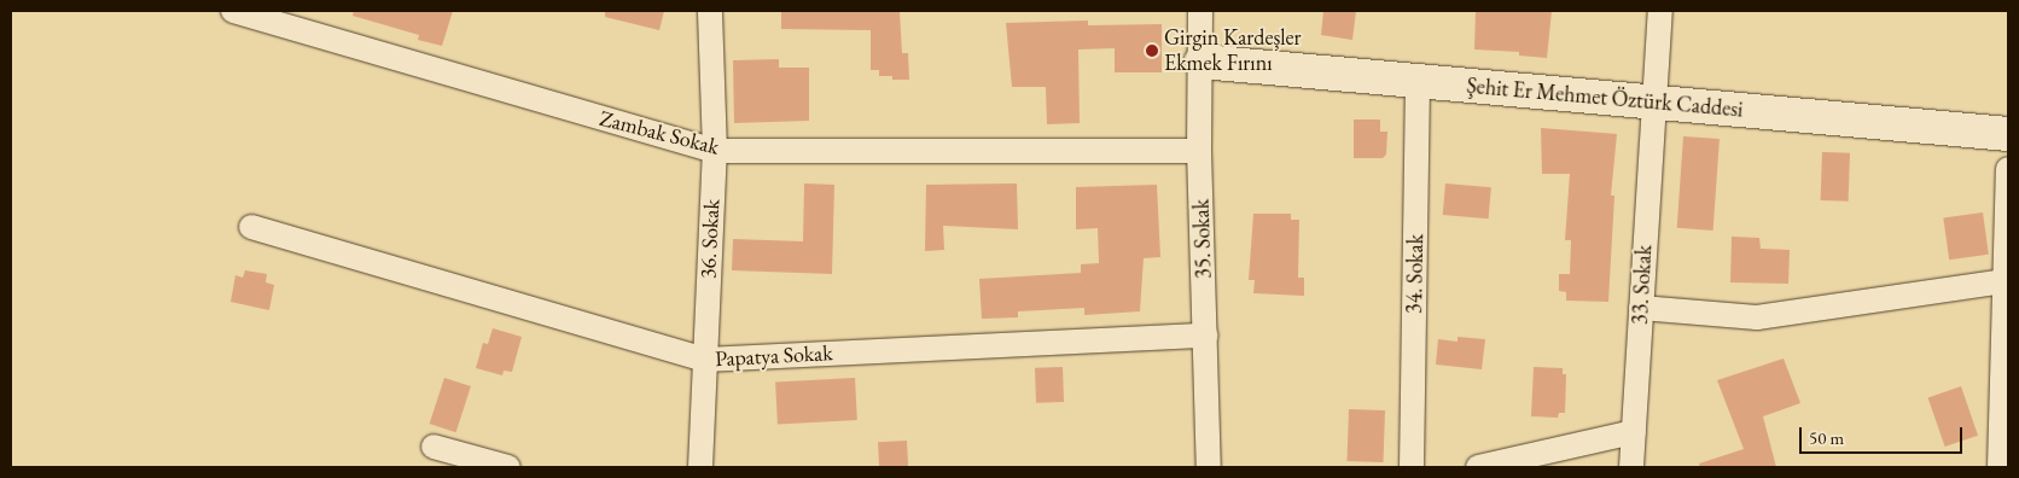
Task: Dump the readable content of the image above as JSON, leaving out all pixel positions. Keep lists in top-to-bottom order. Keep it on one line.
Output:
{"streets":{"street":["Şehit Er Mehmet Öztürk Caddesi","Zambak Sokak","36. Sokak","35. Sokak","34. Sokak","33. Sokak","Papatya Sokak"]},"crossings":[["Şehit Er Mehmet Öztürk Caddesi","35. Sokak"],["Şehit Er Mehmet Öztürk Caddesi","34. Sokak"],["Şehit Er Mehmet Öztürk Caddesi","33. Sokak"],["Zambak Sokak","36. Sokak"],["Zambak Sokak","35. Sokak"],["36. Sokak","Papatya Sokak"],["35. Sokak","Papatya Sokak"]],"places":["Girgin Kardeşler Ekmek Fırını"],"scale_bar":"50 m"}
